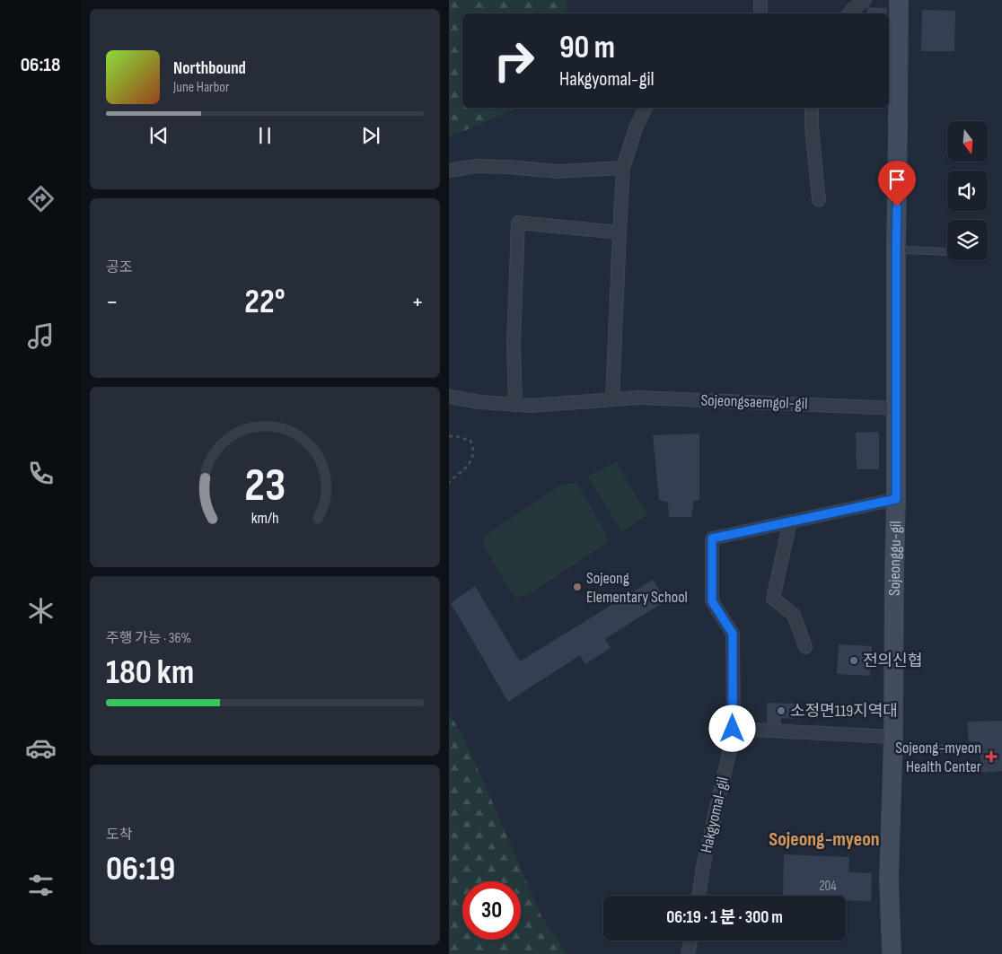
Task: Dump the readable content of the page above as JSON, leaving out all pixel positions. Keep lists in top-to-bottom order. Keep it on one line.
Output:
{"streets":{"street":["Sojeongsaemgol-gil","Sojeonggu-gil","Hakgyomal-gil"]},"crossings":[["Sojeongsaemgol-gil","Sojeonggu-gil"]],"districts":["Sojeong-myeon"],"places":{"other":["Sojeong Elementary School","전의신협","소정면119지역대"],"health":["Sojeong-myeon Health Center"]},"house_numbers":["204"],"north":"bottom","page":{"tabs":"06:18","turn":["90 m","Hakgyomal-gil"],"song":["Northbound","June Harbor"],"tile":["공조",["주행 가능 · 36%","180 km"],["도착","06:19"]],"heat":["−","22°","+"],"limit":"30","trip":"06:19 · 1 분 · 300 m","gauge":["23","km/h"]}}
